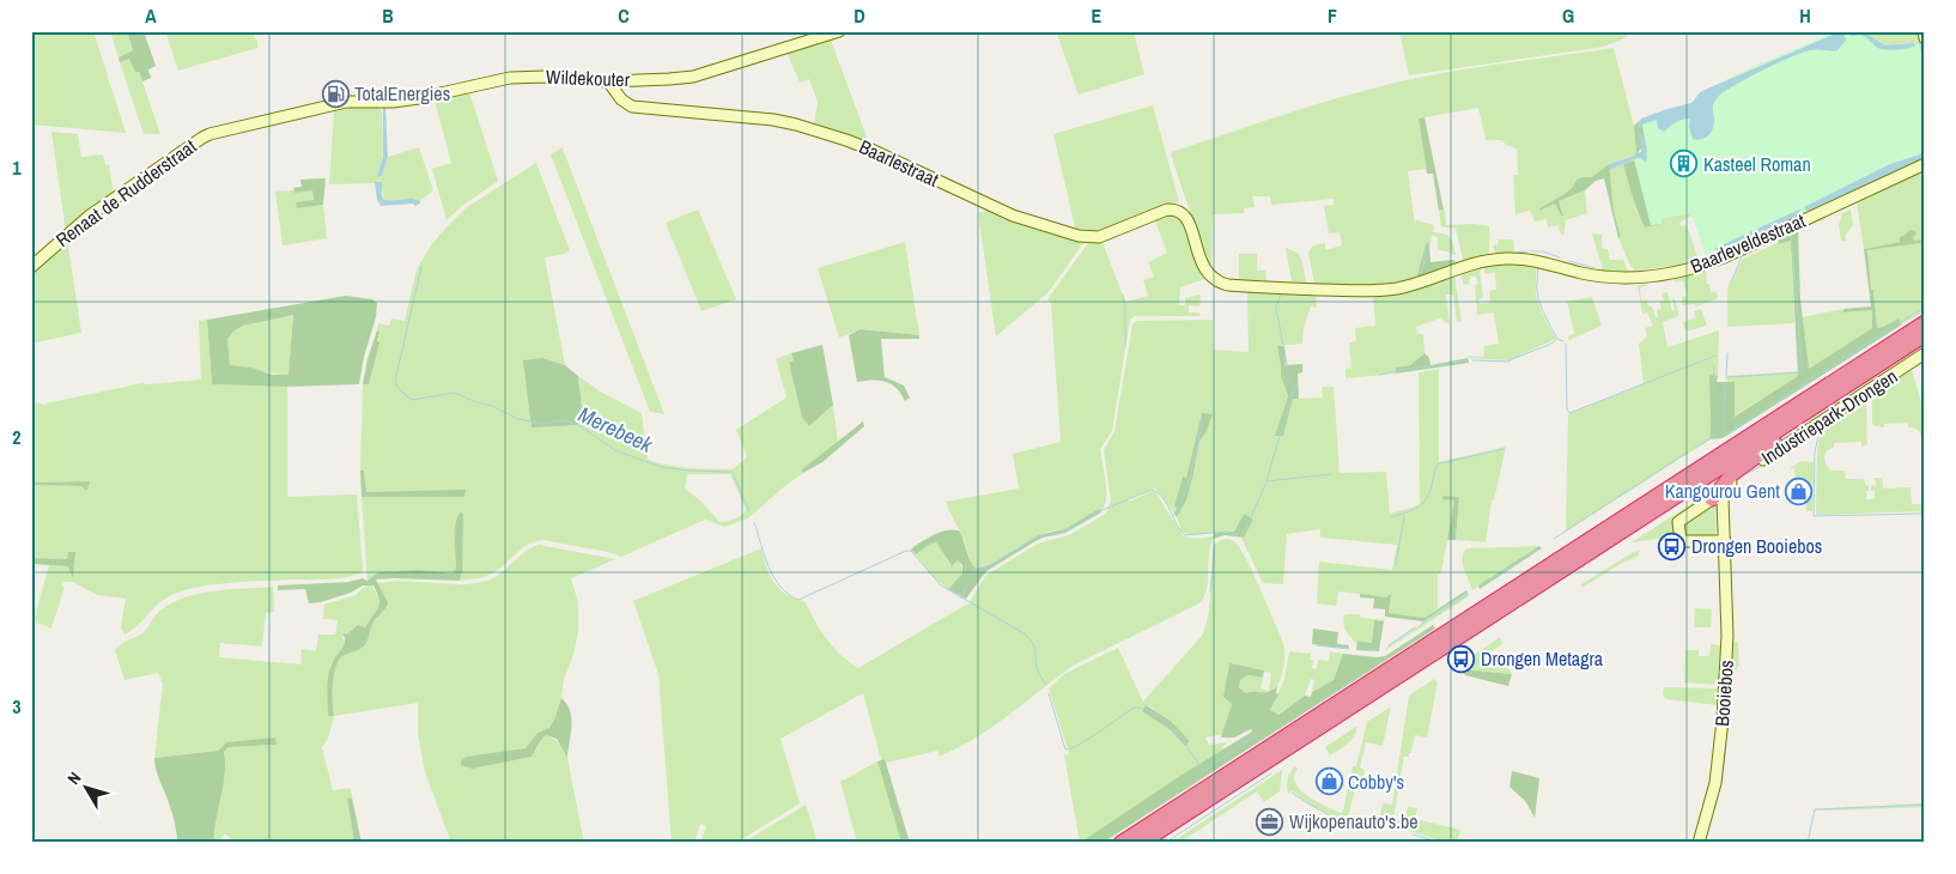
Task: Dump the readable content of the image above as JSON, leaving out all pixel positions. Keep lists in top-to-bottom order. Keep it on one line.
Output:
{"streets":{"street":["Wildekouter","Baarlestraat","Renaat de Rudderstraat","Baarleveldestraat","Industriepark-Drongen","Booiebos"]},"crossings":[["Wildekouter","Baarlestraat"],["Wildekouter","Renaat de Rudderstraat"],["Baarlestraat","Baarleveldestraat"],["Industriepark-Drongen","Booiebos"]],"water":["Merebeek"],"places":{"fuel station":["TotalEnergies"],"building":["Kasteel Roman"],"shop":["Kangourou Gent","Cobby's"],"bus stop":["Drongen Booiebos","Drongen Metagra"],"office":["Wijkopenauto's.be"]},"north":"top left","grid":{"columns":["A","B","C","D","E","F","G","H"],"rows":["1","2","3"]}}
